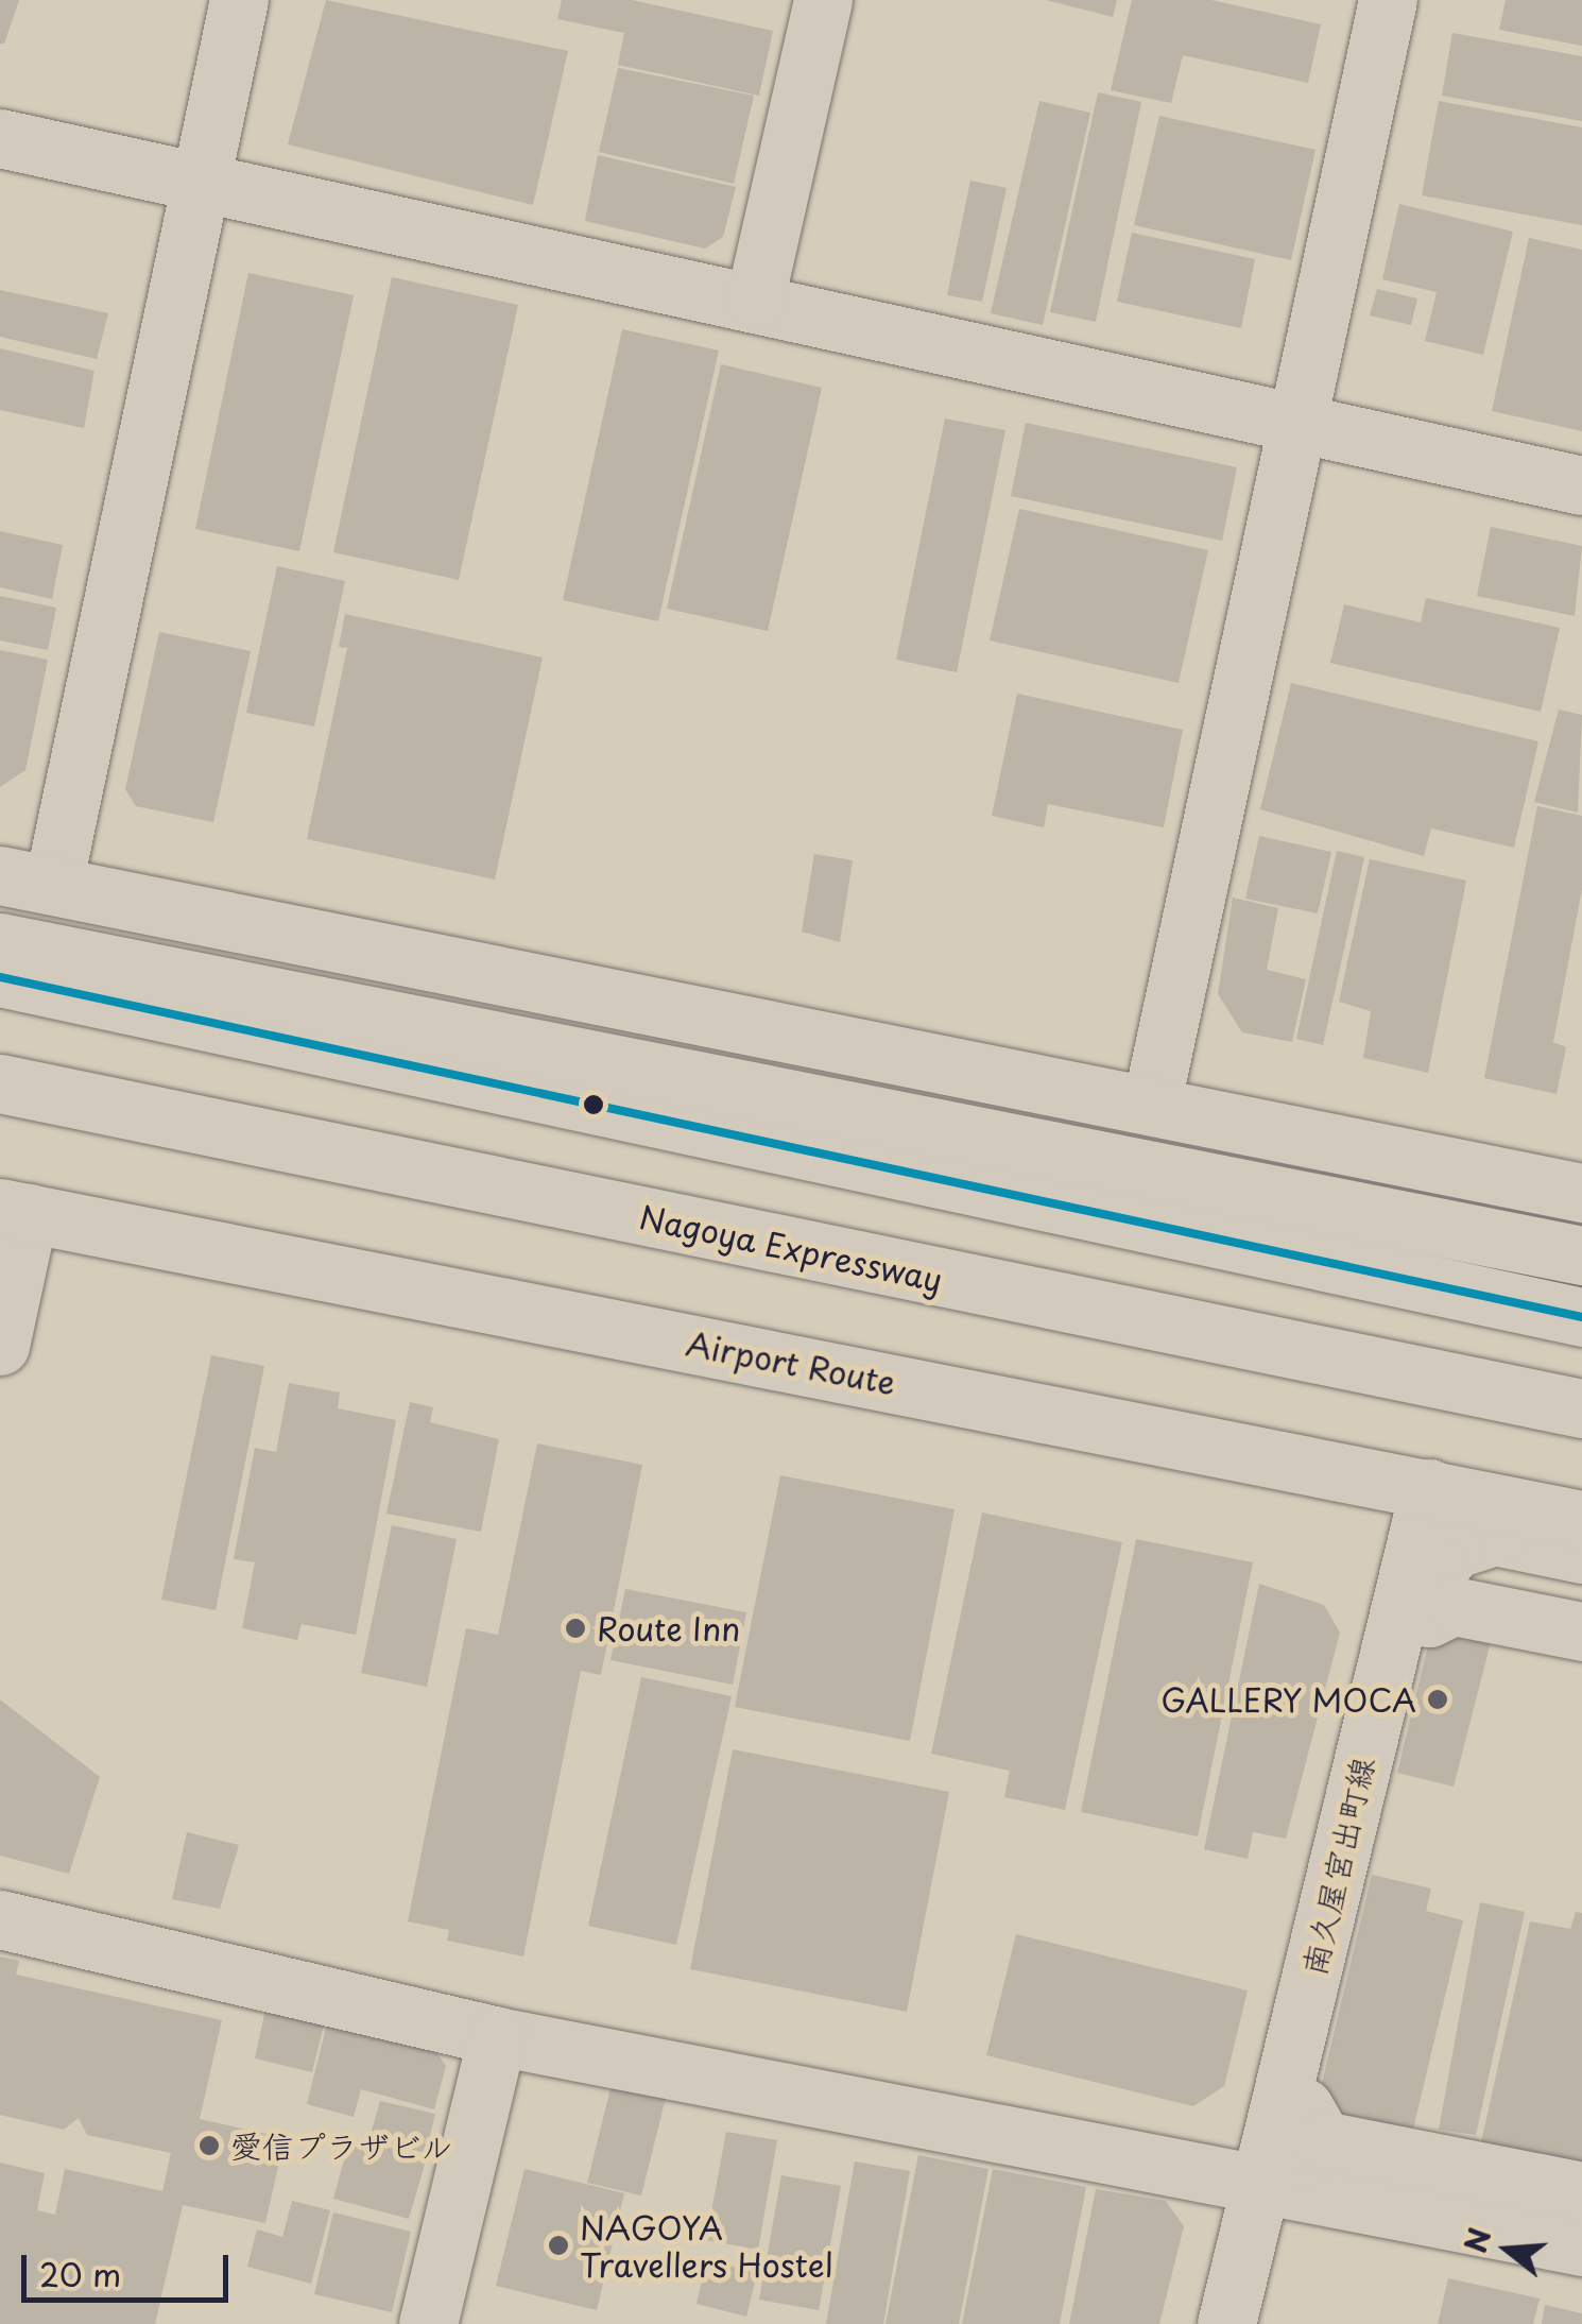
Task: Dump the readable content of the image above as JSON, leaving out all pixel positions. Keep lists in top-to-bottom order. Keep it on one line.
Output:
{"streets":{"main road":["Nagoya Expressway","Airport Route","南久屋宮出町線"]},"crossings":[["Airport Route","南久屋宮出町線"]],"places":["Route Inn","GALLERY MOCA","愛信プラザビル","NAGOYA Travellers Hostel"],"scale_bar":"20 m","north":"left"}
